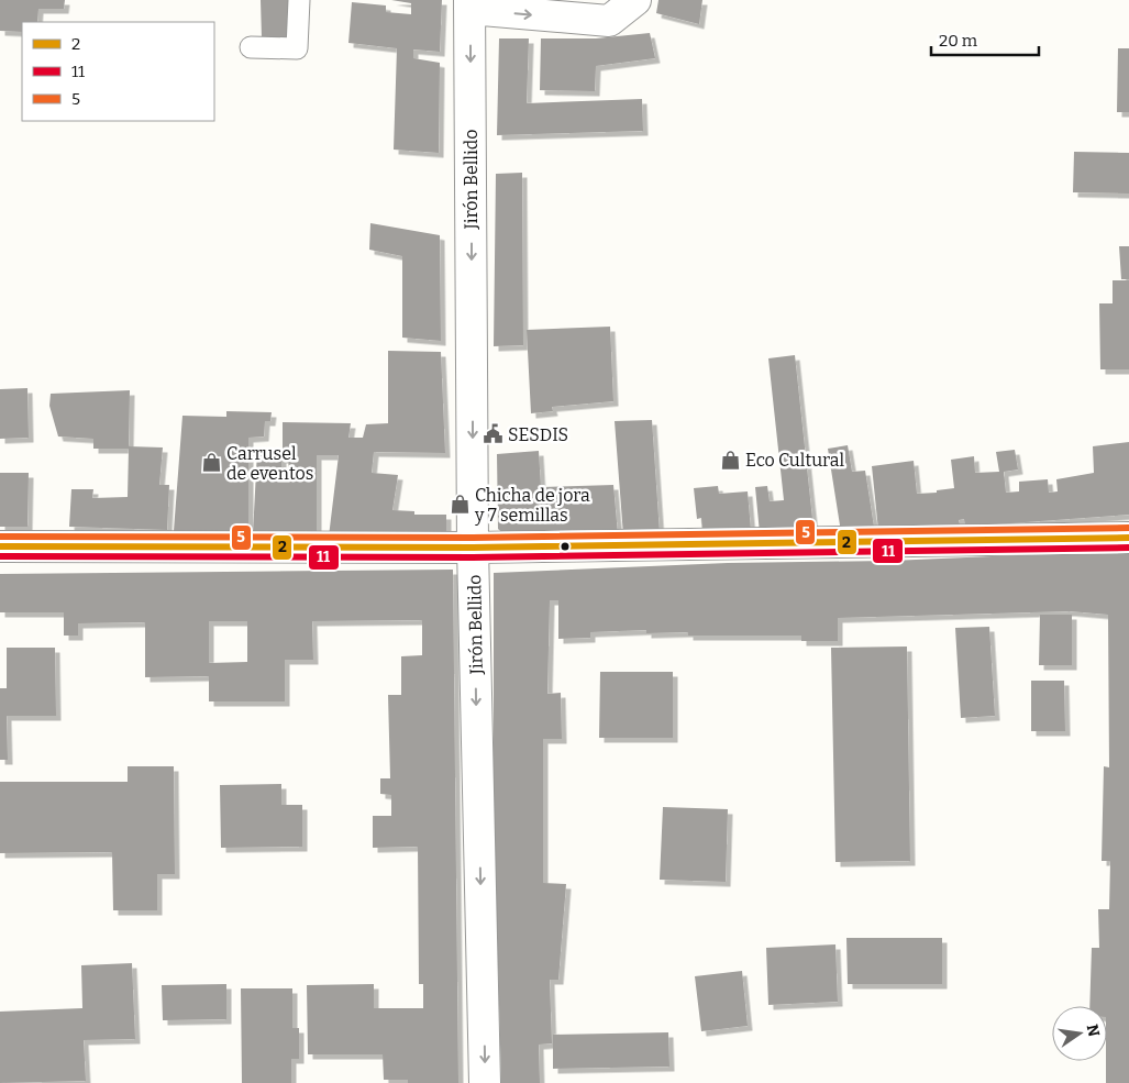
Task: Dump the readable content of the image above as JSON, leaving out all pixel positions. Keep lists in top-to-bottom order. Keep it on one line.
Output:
{"streets":{"street":["Jirón Bellido"]},"one_way":["Jirón Bellido"],"places":{"public building":["SESDIS"],"shop":["Eco Cultural","Carrusel de eventos","Chicha de jora y 7 semillas"]},"lines":["transit line 5","transit line 2","transit line 11"],"legend":["2","11","5"],"scale_bar":"20 m","north":"right"}
